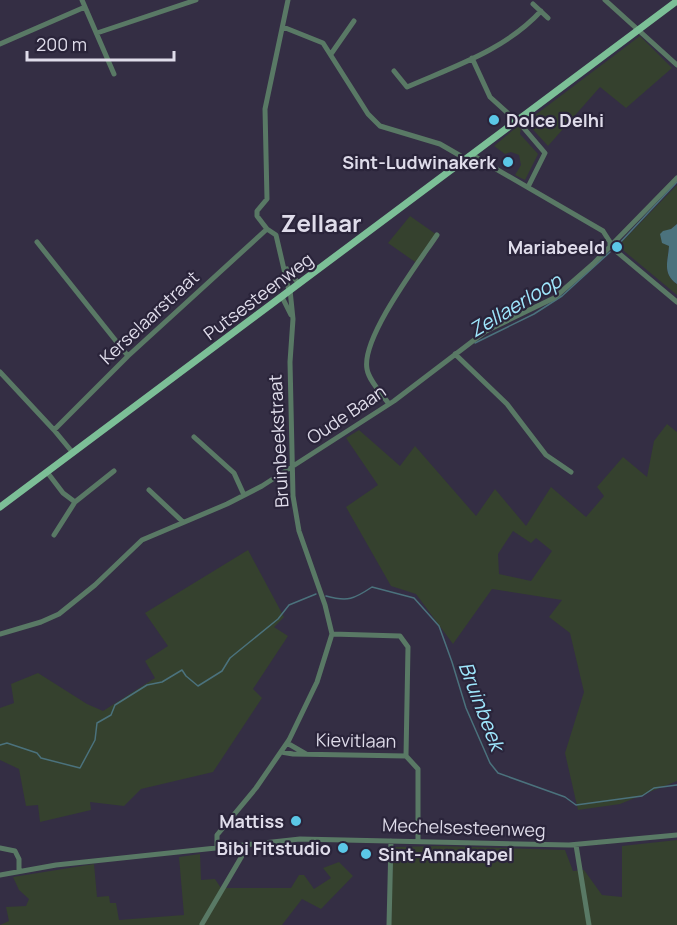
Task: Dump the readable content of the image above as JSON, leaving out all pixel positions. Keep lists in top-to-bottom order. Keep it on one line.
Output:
{"streets":{"main road":["Putsesteenweg"],"street":["Kerselaarstraat","Oude Baan","Bruinbeekstraat","Kievitlaan","Mechelsesteenweg"]},"crossings":[["Putsesteenweg","Bruinbeekstraat"],["Kerselaarstraat","Bruinbeekstraat"],["Oude Baan","Bruinbeekstraat"]],"districts":["Zellaar"],"water":["Zellaerloop","Bruinbeek"],"places":["Dolce Delhi","Sint-Ludwinakerk","Mariabeeld","Mattiss","Bibi Fitstudio","Sint-Annakapel"],"scale_bar":"200 m"}
